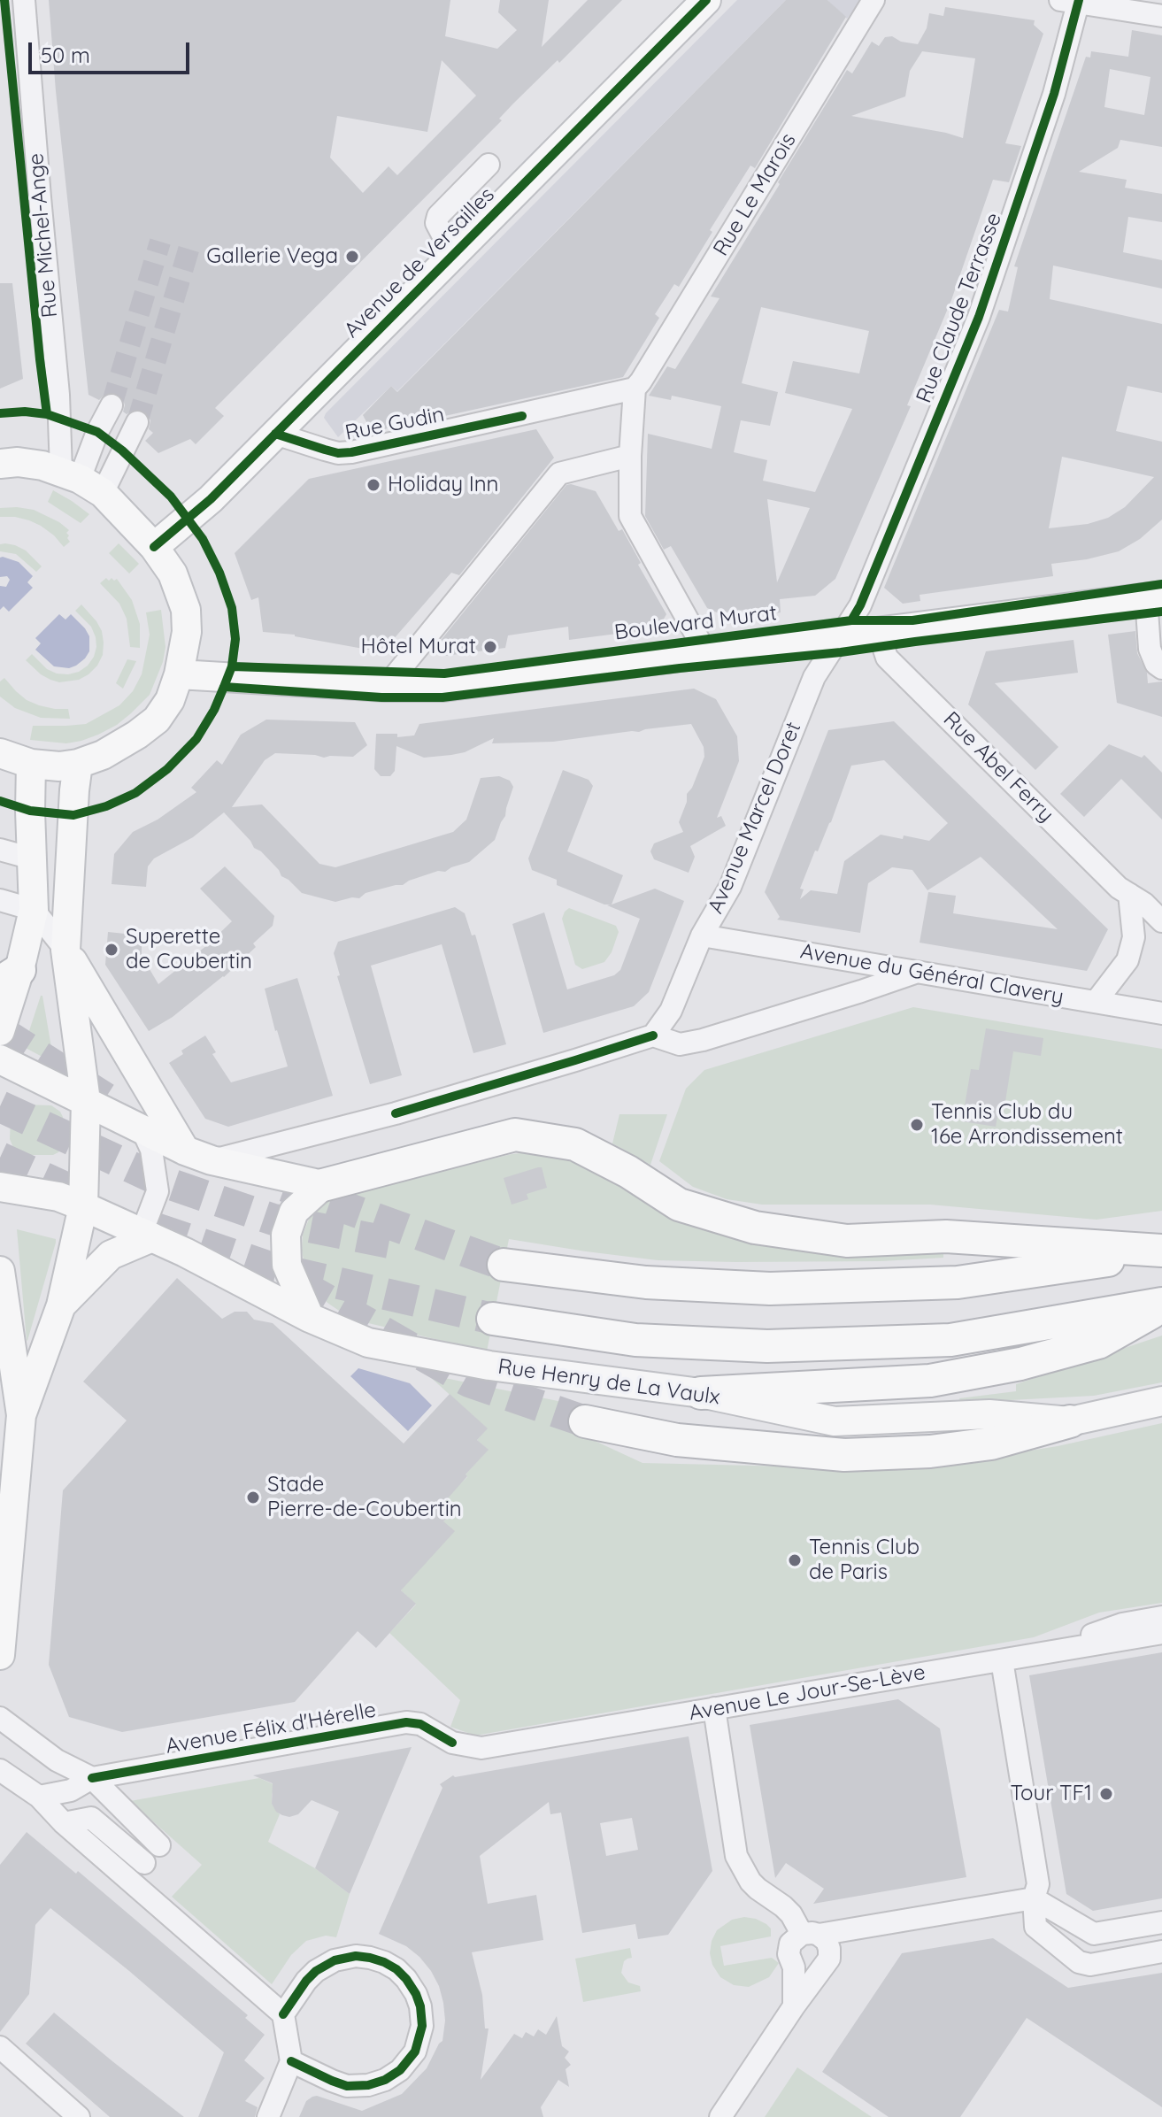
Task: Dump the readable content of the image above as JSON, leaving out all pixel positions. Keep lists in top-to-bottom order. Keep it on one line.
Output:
{"streets":{"main road":["Avenue de Versailles","Boulevard Murat","Rue Henry de La Vaulx"],"street":["Rue Le Marois","Rue Michel-Ange","Rue Claude Terrasse","Rue Gudin","Rue Abel Ferry","Avenue Marcel Doret","Avenue du Général Clavery","Avenue Le Jour-Se-Lève","Avenue Félix d'Hérelle"]},"crossings":[["Rue Le Marois","Rue Gudin"],["Avenue de Versailles","Rue Gudin"],["Rue Claude Terrasse","Boulevard Murat"],["Rue Claude Terrasse","Avenue Marcel Doret"],["Boulevard Murat","Rue Abel Ferry"],["Boulevard Murat","Avenue Marcel Doret"],["Avenue Marcel Doret","Avenue du Général Clavery"],["Avenue Le Jour-Se-Lève","Avenue Félix d'Hérelle"]],"places":["Gallerie Vega","Holiday Inn","Hôtel Murat","Superette de Coubertin","Tennis Club du 16e Arrondissement","Stade Pierre-de-Coubertin","Tennis Club de Paris","Tour TF1"],"scale_bar":"50 m"}
